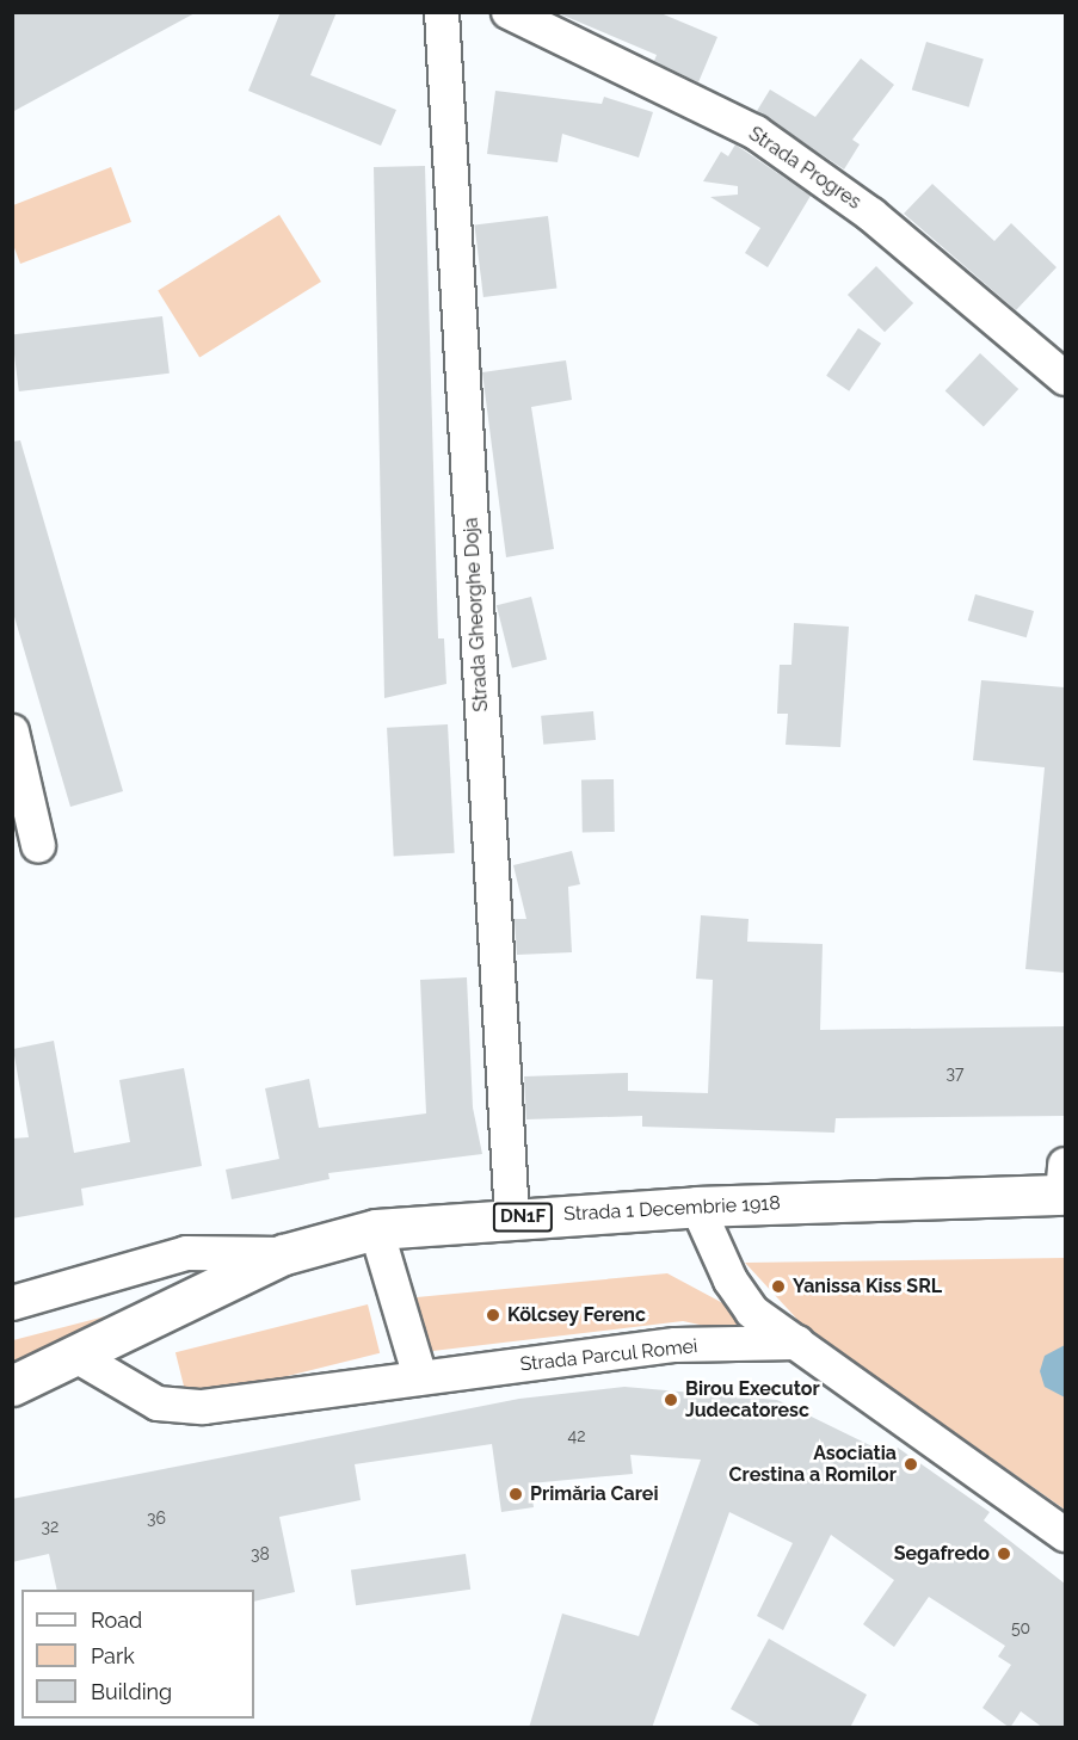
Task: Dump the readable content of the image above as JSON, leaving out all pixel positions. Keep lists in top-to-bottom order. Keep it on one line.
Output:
{"streets":{"main road":["Strada 1 Decembrie 1918","DN1F"],"street":["Strada Progres","Strada Gheorghe Doja","Strada Parcul Romei"]},"crossings":[["Strada Gheorghe Doja","Strada 1 Decembrie 1918"],["Strada 1 Decembrie 1918","Strada Parcul Romei"]],"places":["Yanissa Kiss SRL","Kölcsey Ferenc","Birou Executor Judecatoresc","Asociatia Crestina a Romilor","Primăria Carei","Segafredo"],"house_numbers":["37","42","36","32","38","50"],"legend":["Road","Park","Building"]}
